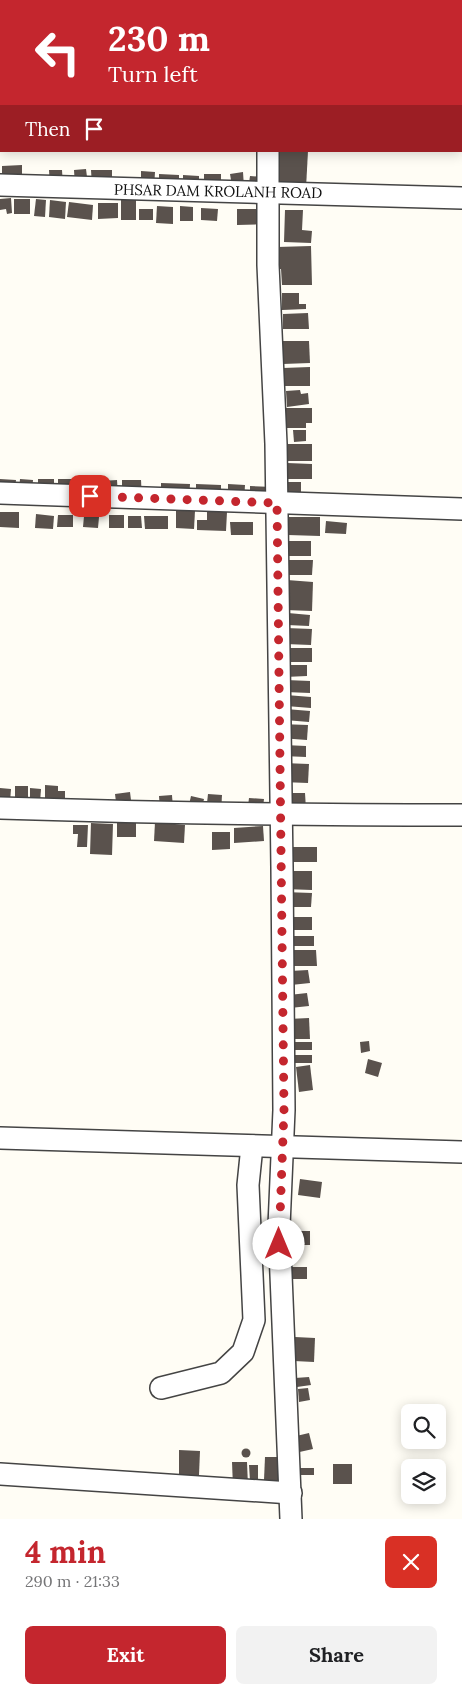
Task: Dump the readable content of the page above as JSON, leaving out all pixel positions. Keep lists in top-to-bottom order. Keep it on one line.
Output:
{"streets":{"street":["PHSAR DAM KROLANH ROAD"]},"page":{"turn":["230 m","Turn left"],"then":"Then","heading":["4 min","290 m · 21:33"],"buttons":["Exit","Share"]}}
